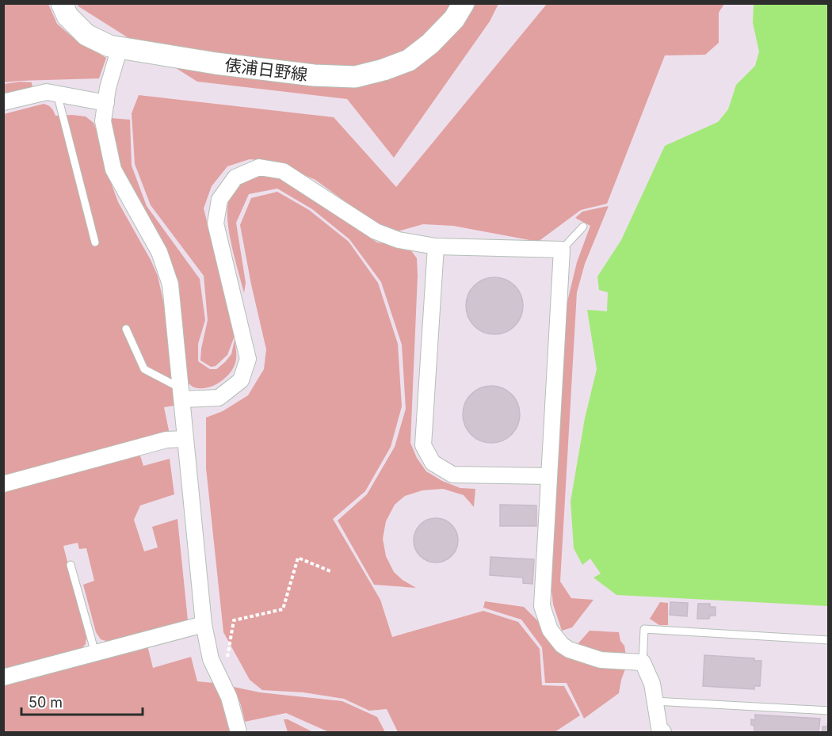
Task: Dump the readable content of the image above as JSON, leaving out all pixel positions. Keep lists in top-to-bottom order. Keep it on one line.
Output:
{"streets":{"main road":["俵浦日野線"]},"scale_bar":"50 m"}
